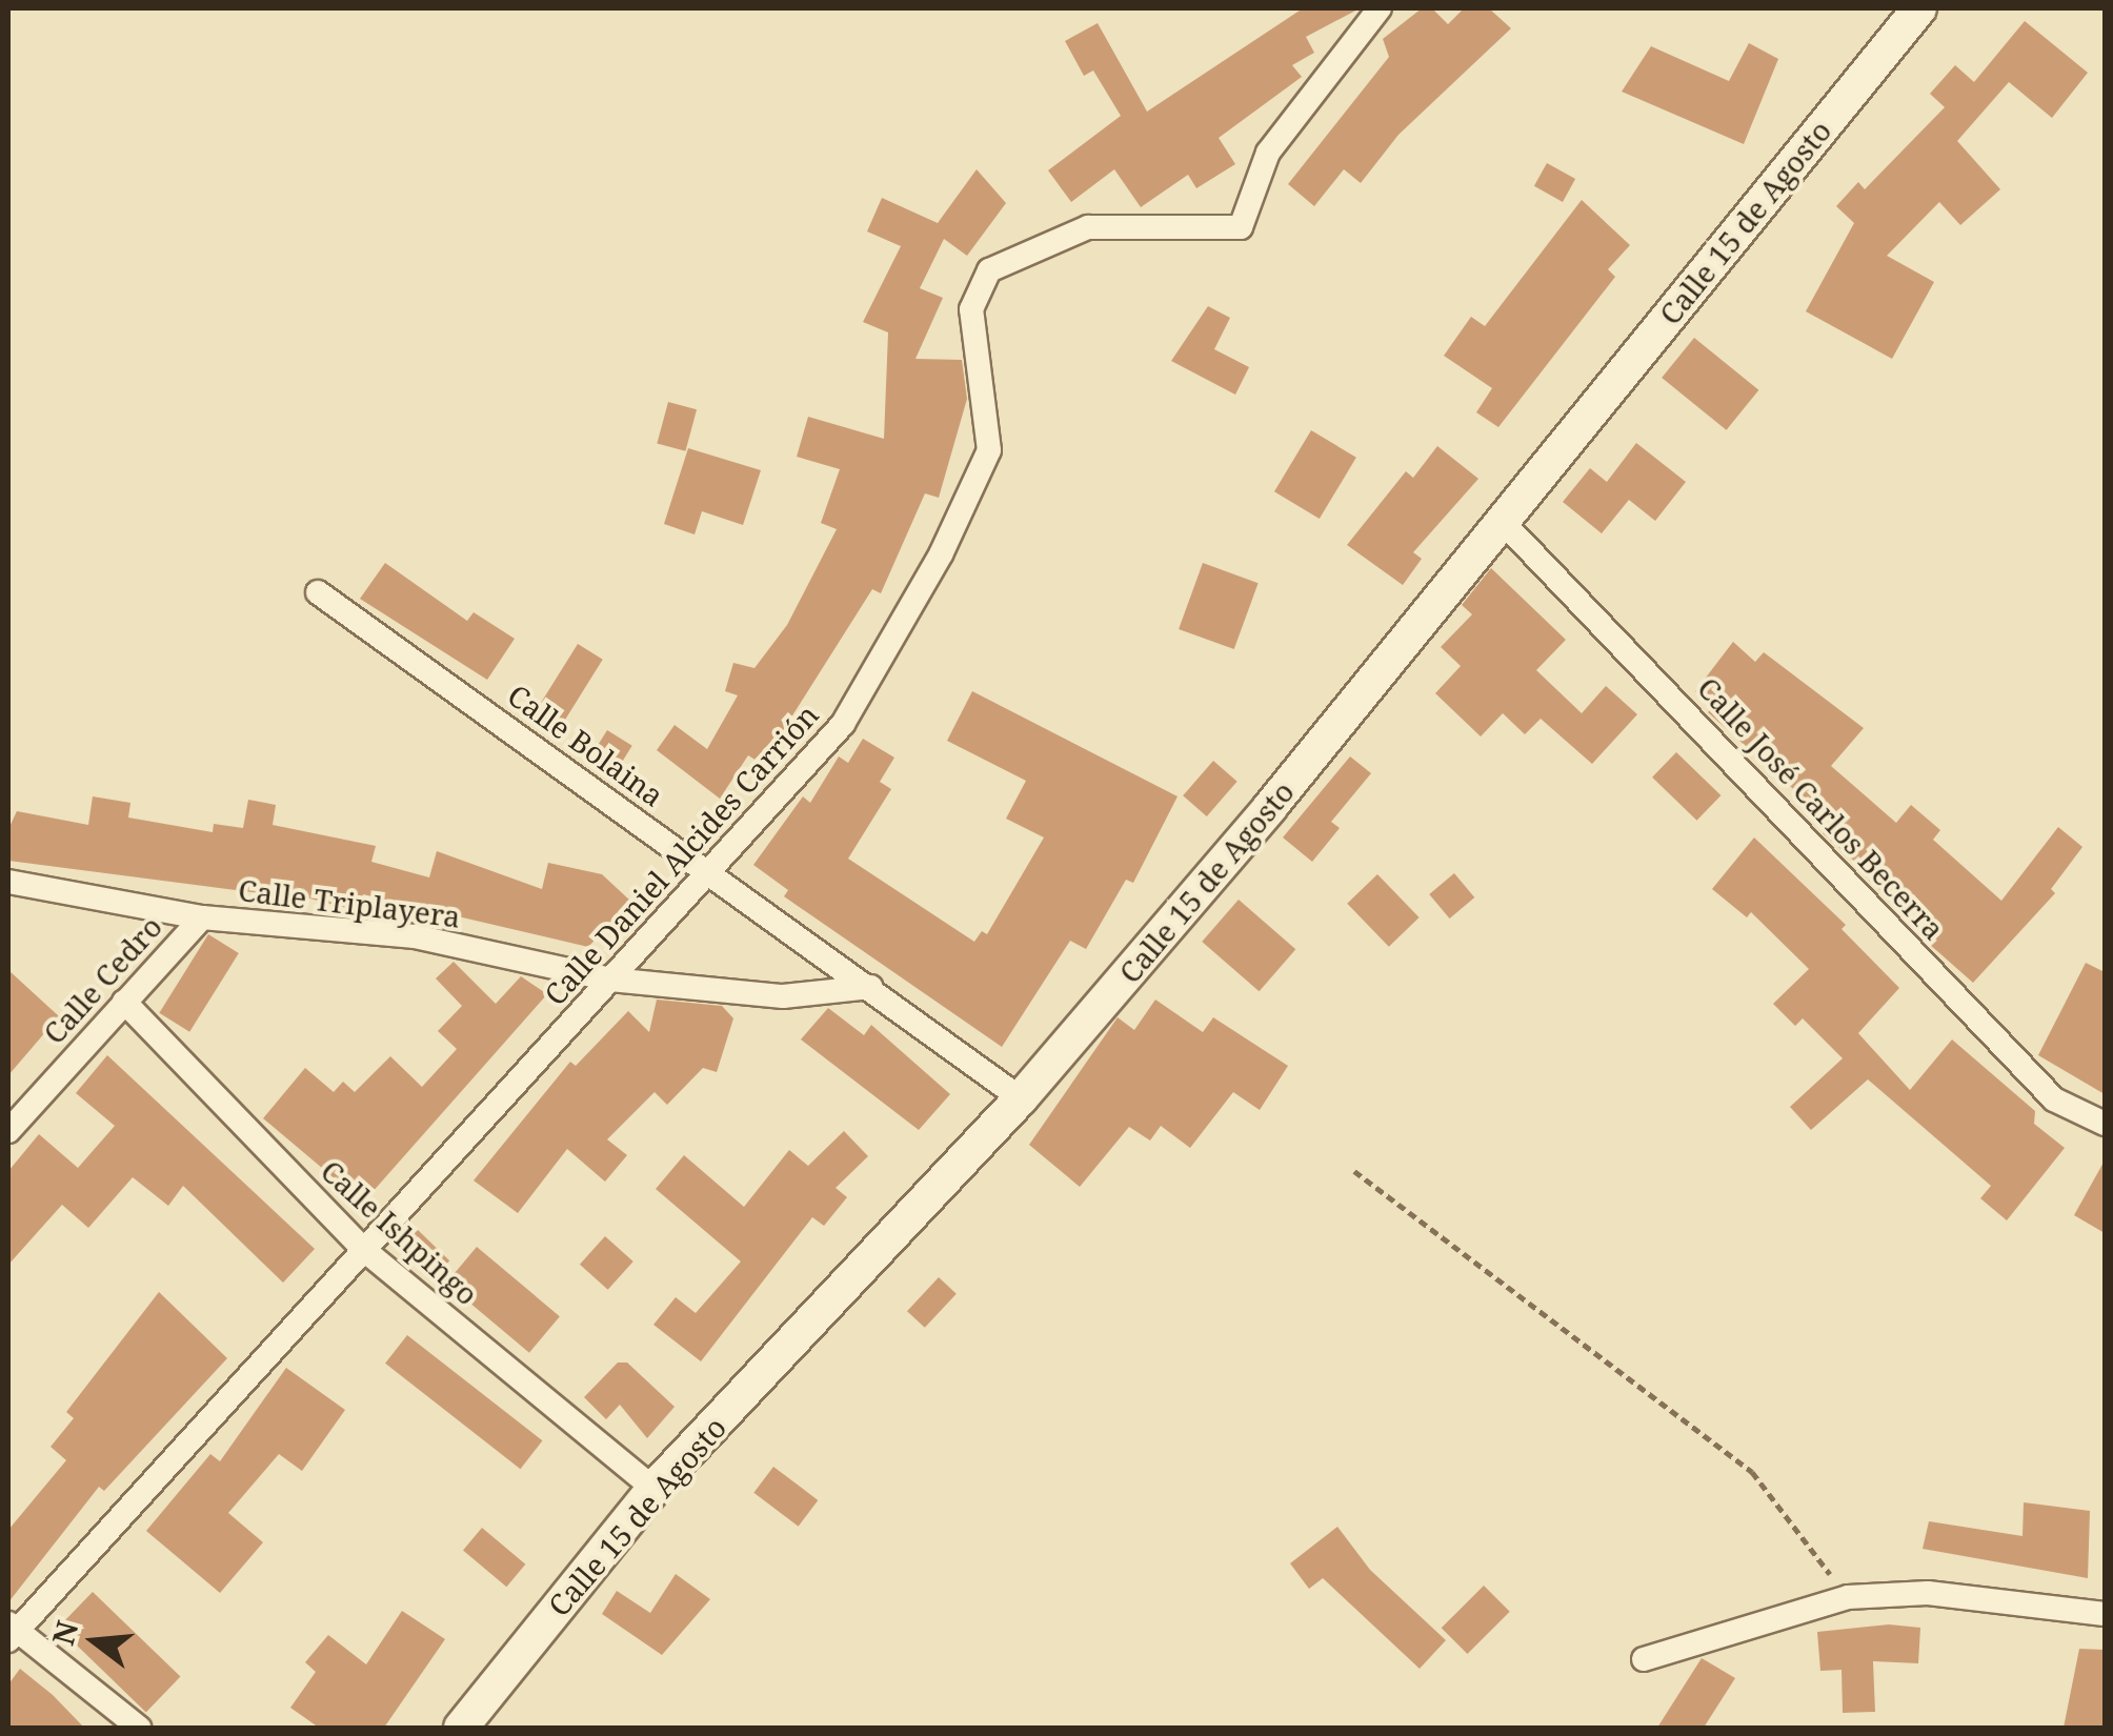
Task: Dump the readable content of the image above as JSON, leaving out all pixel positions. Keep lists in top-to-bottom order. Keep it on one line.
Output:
{"streets":{"street":["Calle 15 de Agosto","Calle Bolaina","Calle José Carlos Becerra","Calle Daniel Alcides Carrión","Calle Triplayera","Calle Cedro","Calle Ishpingo"]},"crossings":[["Calle 15 de Agosto","Calle Bolaina"],["Calle 15 de Agosto","Calle José Carlos Becerra"],["Calle 15 de Agosto","Calle Ishpingo"],["Calle Bolaina","Calle Daniel Alcides Carrión"],["Calle Bolaina","Calle Triplayera"],["Calle Daniel Alcides Carrión","Calle Triplayera"],["Calle Daniel Alcides Carrión","Calle Ishpingo"],["Calle Triplayera","Calle Cedro"],["Calle Cedro","Calle Ishpingo"]],"north":"left"}
